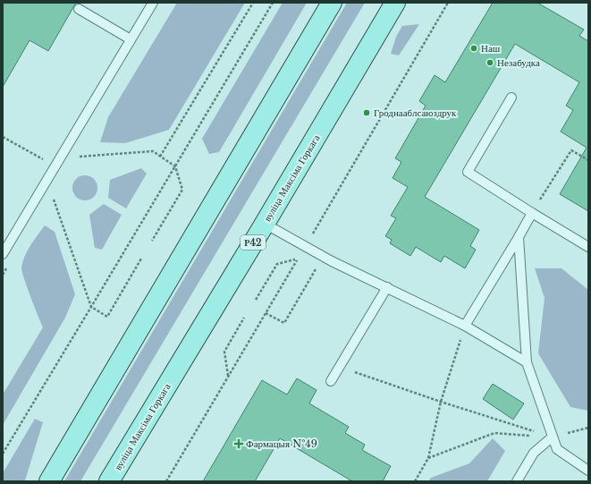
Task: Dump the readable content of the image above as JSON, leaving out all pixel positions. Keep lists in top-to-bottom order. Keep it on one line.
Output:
{"streets":{"main road":["вуліца Максіма Горкага","Р42"]},"places":{"other":["Наш","Незабудка","Гроднааблсаюздрук"],"health":["Фармацыя №49"]}}
